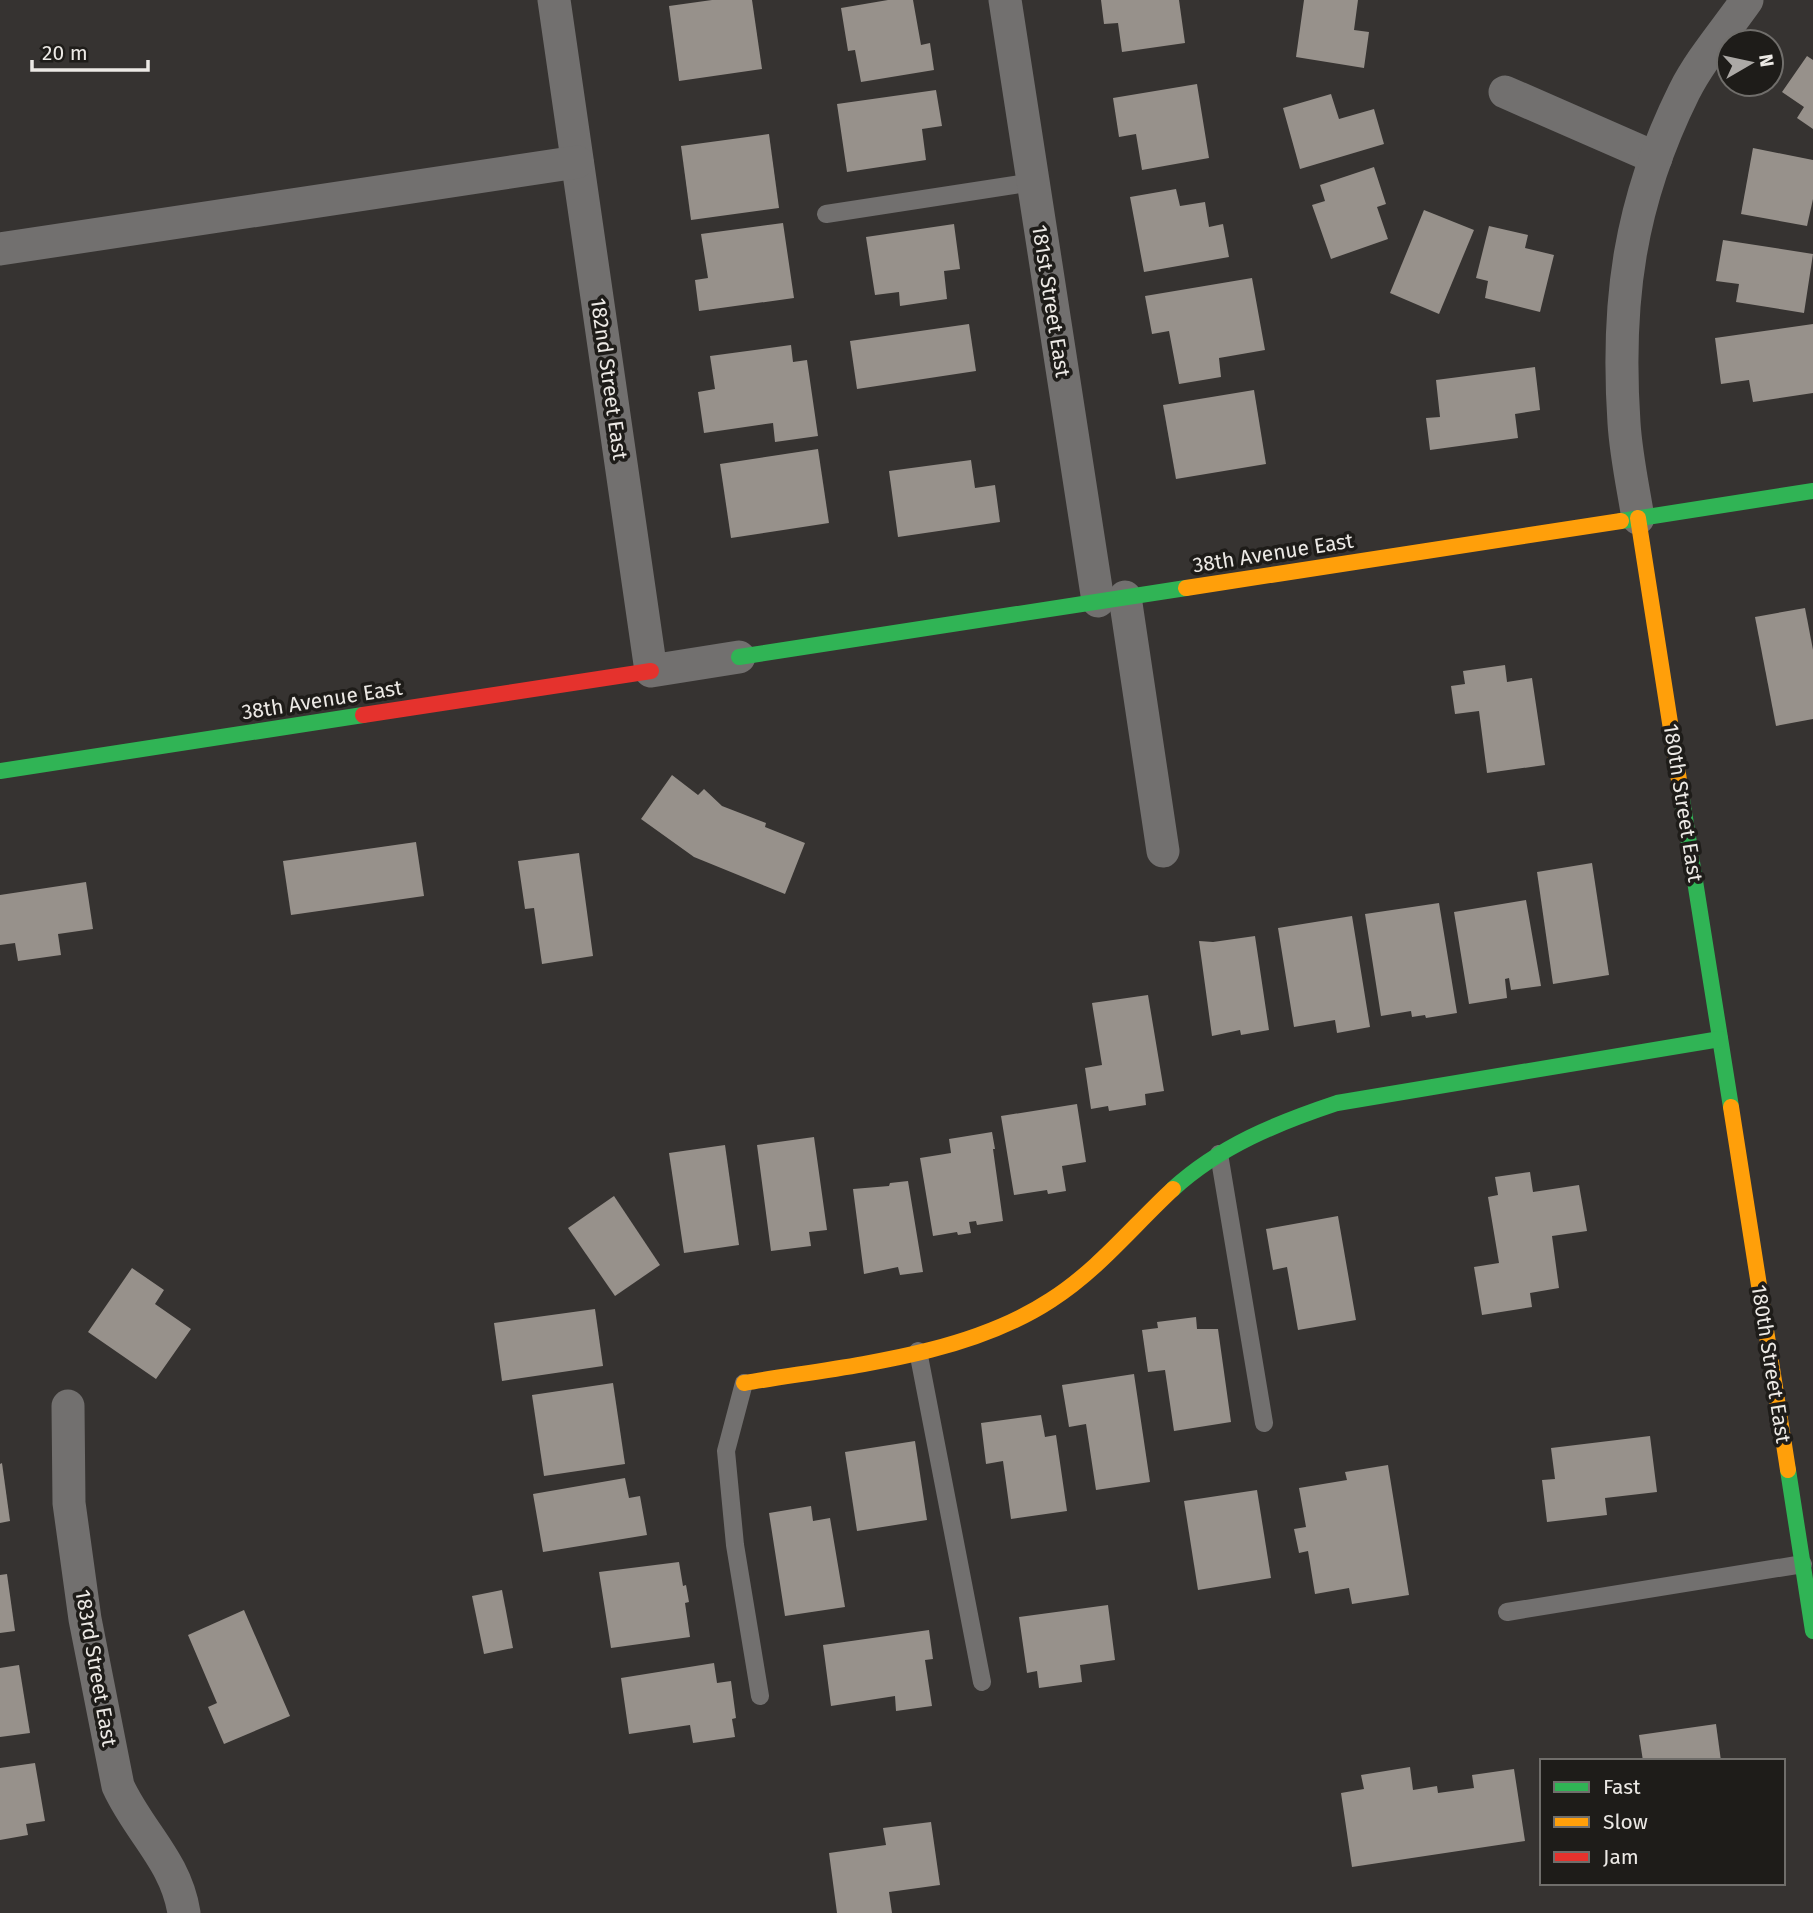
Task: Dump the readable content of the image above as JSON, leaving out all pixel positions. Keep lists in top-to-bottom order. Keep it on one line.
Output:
{"streets":{"street":["181st Street East","182nd Street East","38th Avenue East","180th Street East","183rd Street East"]},"crossings":[["181st Street East","38th Avenue East"],["182nd Street East","38th Avenue East"],["38th Avenue East","180th Street East"]],"legend":["Fast","Slow","Jam"],"scale_bar":"20 m","north":"right"}
